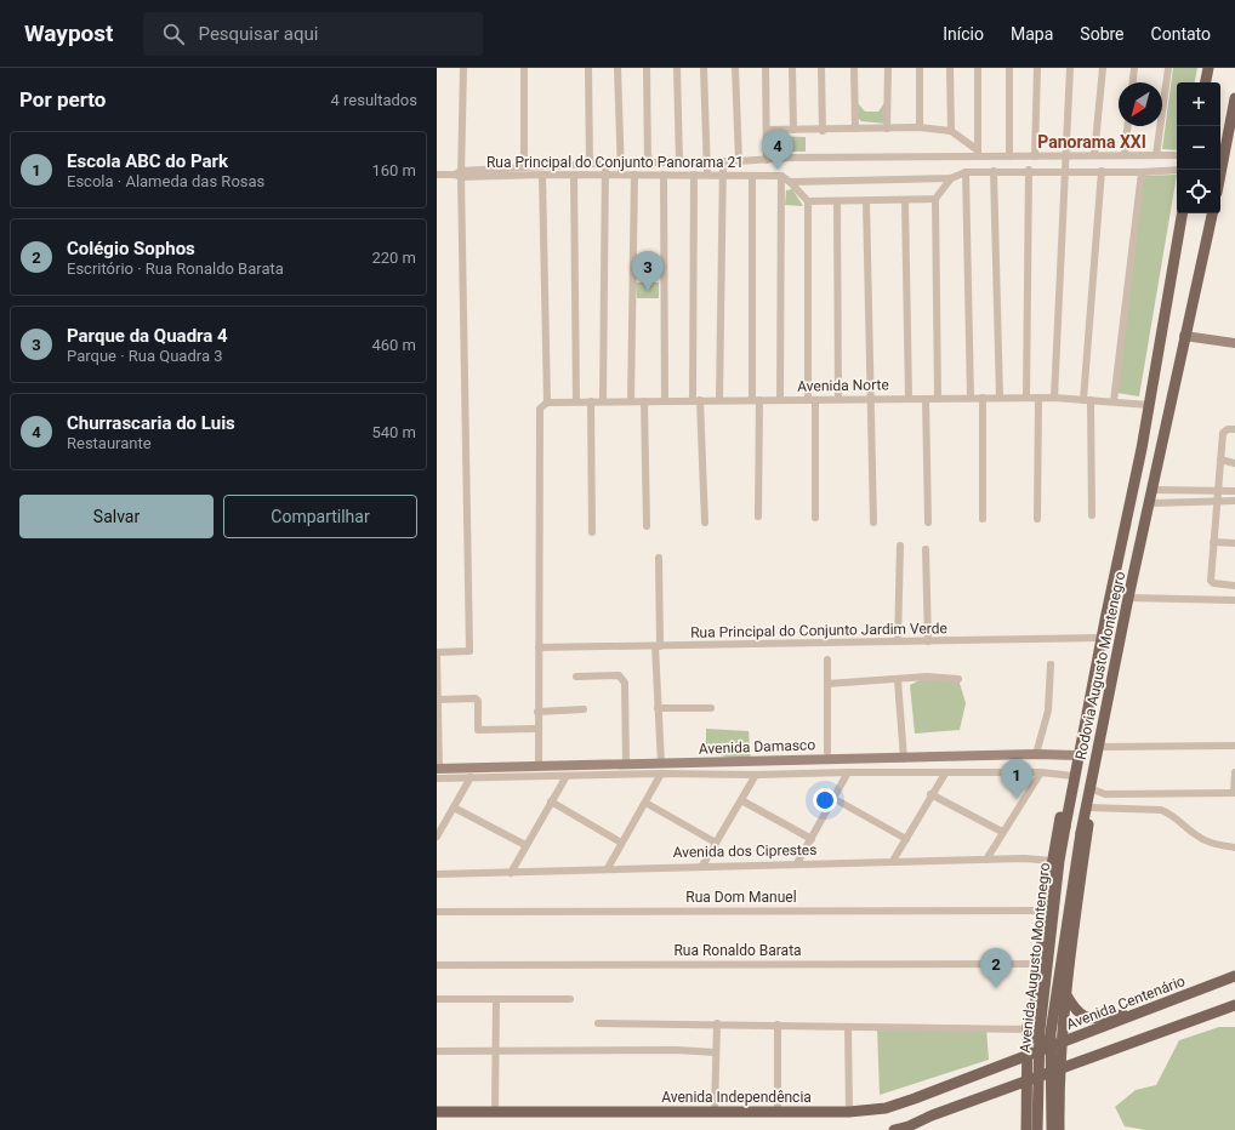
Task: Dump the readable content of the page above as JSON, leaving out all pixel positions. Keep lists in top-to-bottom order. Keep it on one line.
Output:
{"streets":{"main road":["Rodovia Augusto Montenegro","Avenida Augusto Montenegro","Avenida Centenário","Avenida Independência"],"street":["Rua Principal do Conjunto Panorama 21","Avenida Norte","Rua Principal do Conjunto Jardim Verde","Avenida Damasco","Avenida dos Ciprestes","Rua Dom Manuel","Rua Ronaldo Barata"]},"crossings":[["Avenida Norte","Rodovia Augusto Montenegro"],["Rua Principal do Conjunto Jardim Verde","Rodovia Augusto Montenegro"],["Rodovia Augusto Montenegro","Avenida Damasco"],["Rodovia Augusto Montenegro","Avenida dos Ciprestes"],["Rodovia Augusto Montenegro","Rua Dom Manuel"],["Rodovia Augusto Montenegro","Rua Ronaldo Barata"],["Rodovia Augusto Montenegro","Avenida Augusto Montenegro"],["Rodovia Augusto Montenegro","Avenida Centenário"],["Rodovia Augusto Montenegro","Avenida Independência"],["Avenida Centenário","Avenida Independência"]],"districts":["Panorama XXI"],"north":"bottom left","page":{"header":"Waypost","search":"Pesquisar aqui","nav":["Início","Mapa","Sobre","Contato"],"heading":["Por perto","4 resultados"],"map_buttons":["+","−"],"pins":["4","3","1","2"],"list":[{"mark":"1","name":"Escola ABC do Park","note":"Escola · Alameda das Rosas","value":"160 m"},{"mark":"2","name":"Colégio Sophos","note":"Escritório · Rua Ronaldo Barata","value":"220 m"},{"mark":"3","name":"Parque da Quadra 4","note":"Parque · Rua Quadra 3","value":"460 m"},{"mark":"4","name":"Churrascaria do Luis","note":"Restaurante","value":"540 m"}],"buttons":["Salvar","Compartilhar"]}}
